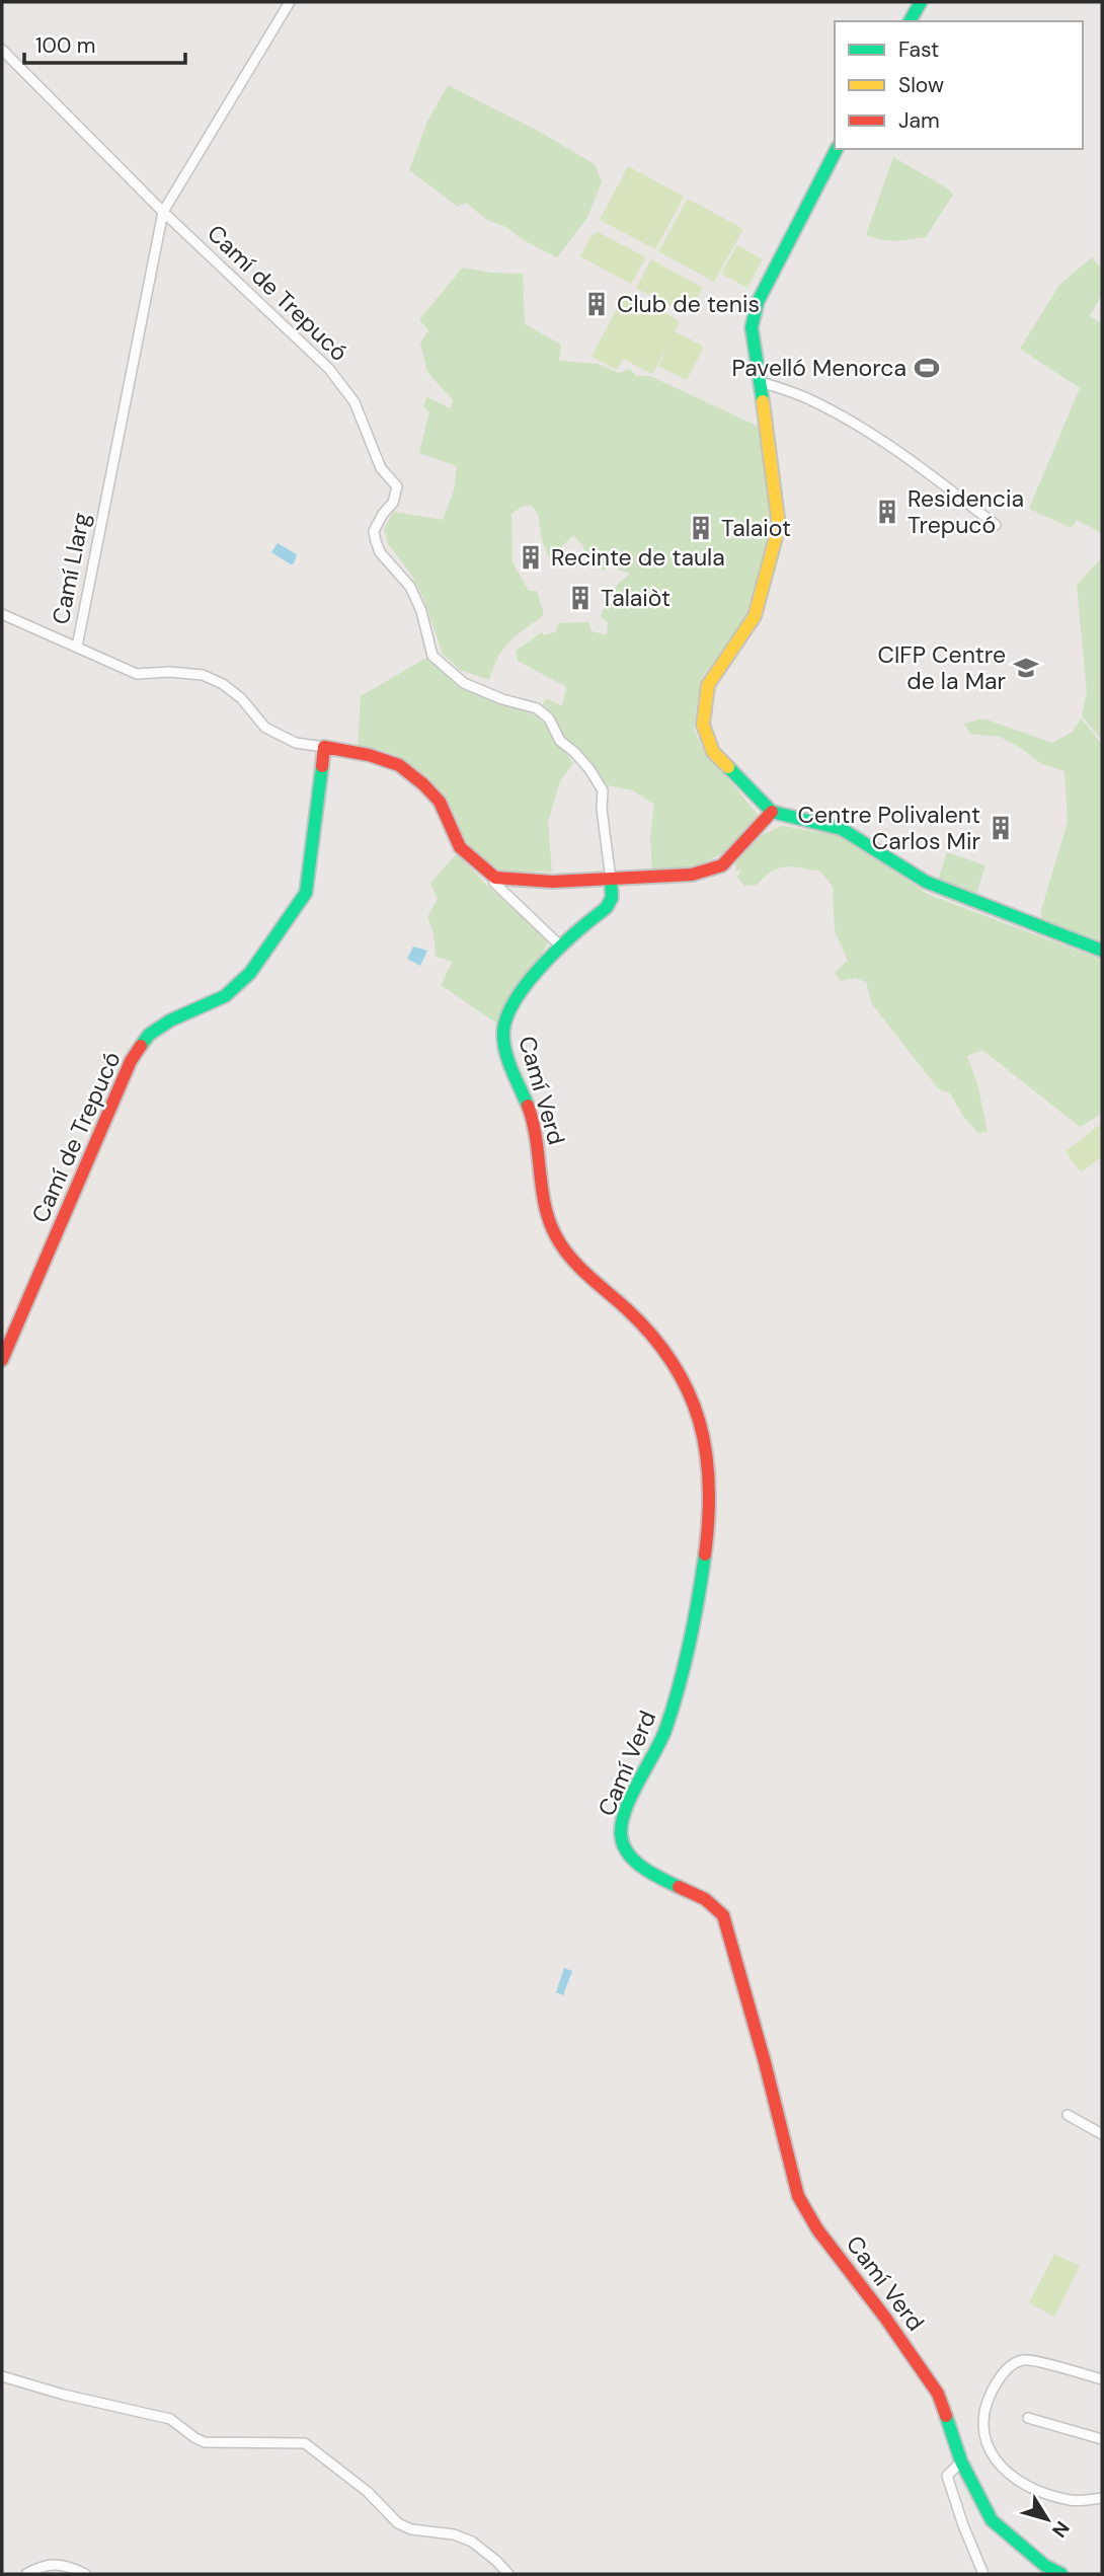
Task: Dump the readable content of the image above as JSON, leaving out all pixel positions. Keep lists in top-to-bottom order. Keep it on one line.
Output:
{"streets":{"street":["Camí de Trepucó","Camí Llarg","Camí Verd"]},"crossings":[["Camí de Trepucó","Camí Llarg"],["Camí de Trepucó","Camí Verd"]],"places":{"building":["Club de tenis","Residencia Trepucó","Talaiot","Recinte de taula","Talaiòt","Centre Polivalent Carlos Mir"],"sports":["Pavelló Menorca"],"school or university":["CIFP Centre de la Mar"]},"legend":["Fast","Slow","Jam"],"scale_bar":"100 m","north":"bottom right"}
